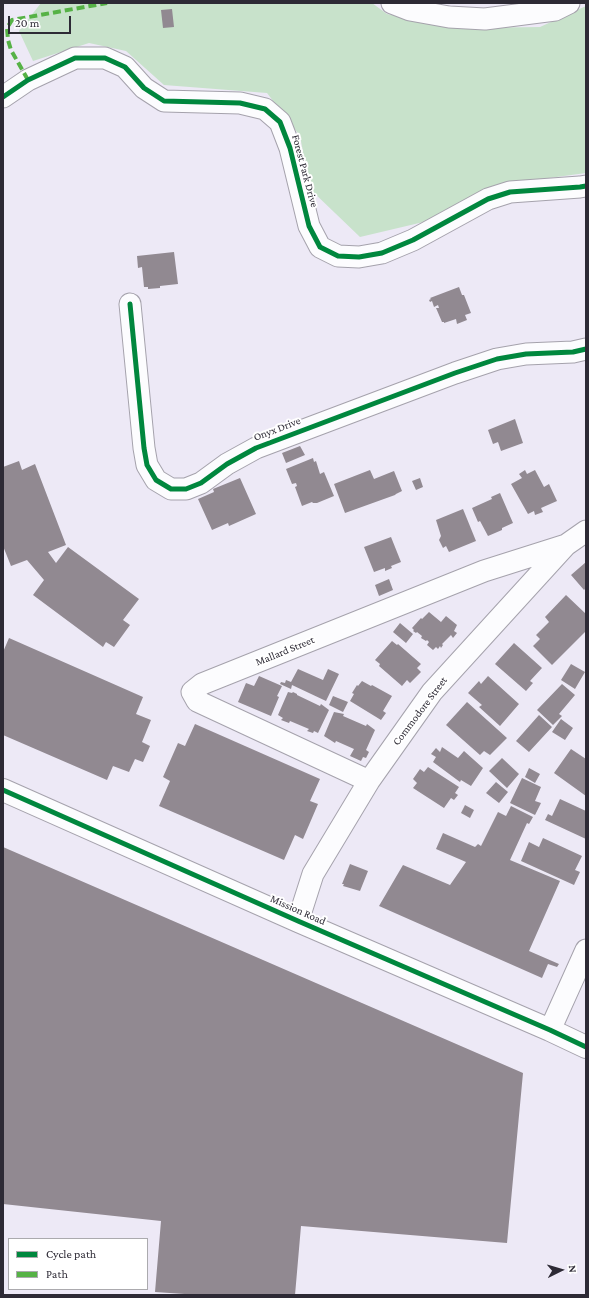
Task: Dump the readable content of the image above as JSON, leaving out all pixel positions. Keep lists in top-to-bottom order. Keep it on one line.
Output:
{"streets":{"main road":["Mission Road"],"street":["Forest Park Drive","Onyx Drive","Mallard Street","Commodore Street"]},"crossings":[["Mallard Street","Commodore Street"],["Commodore Street","Mission Road"]],"legend":["Cycle path","Path"],"scale_bar":"20 m","north":"right"}
